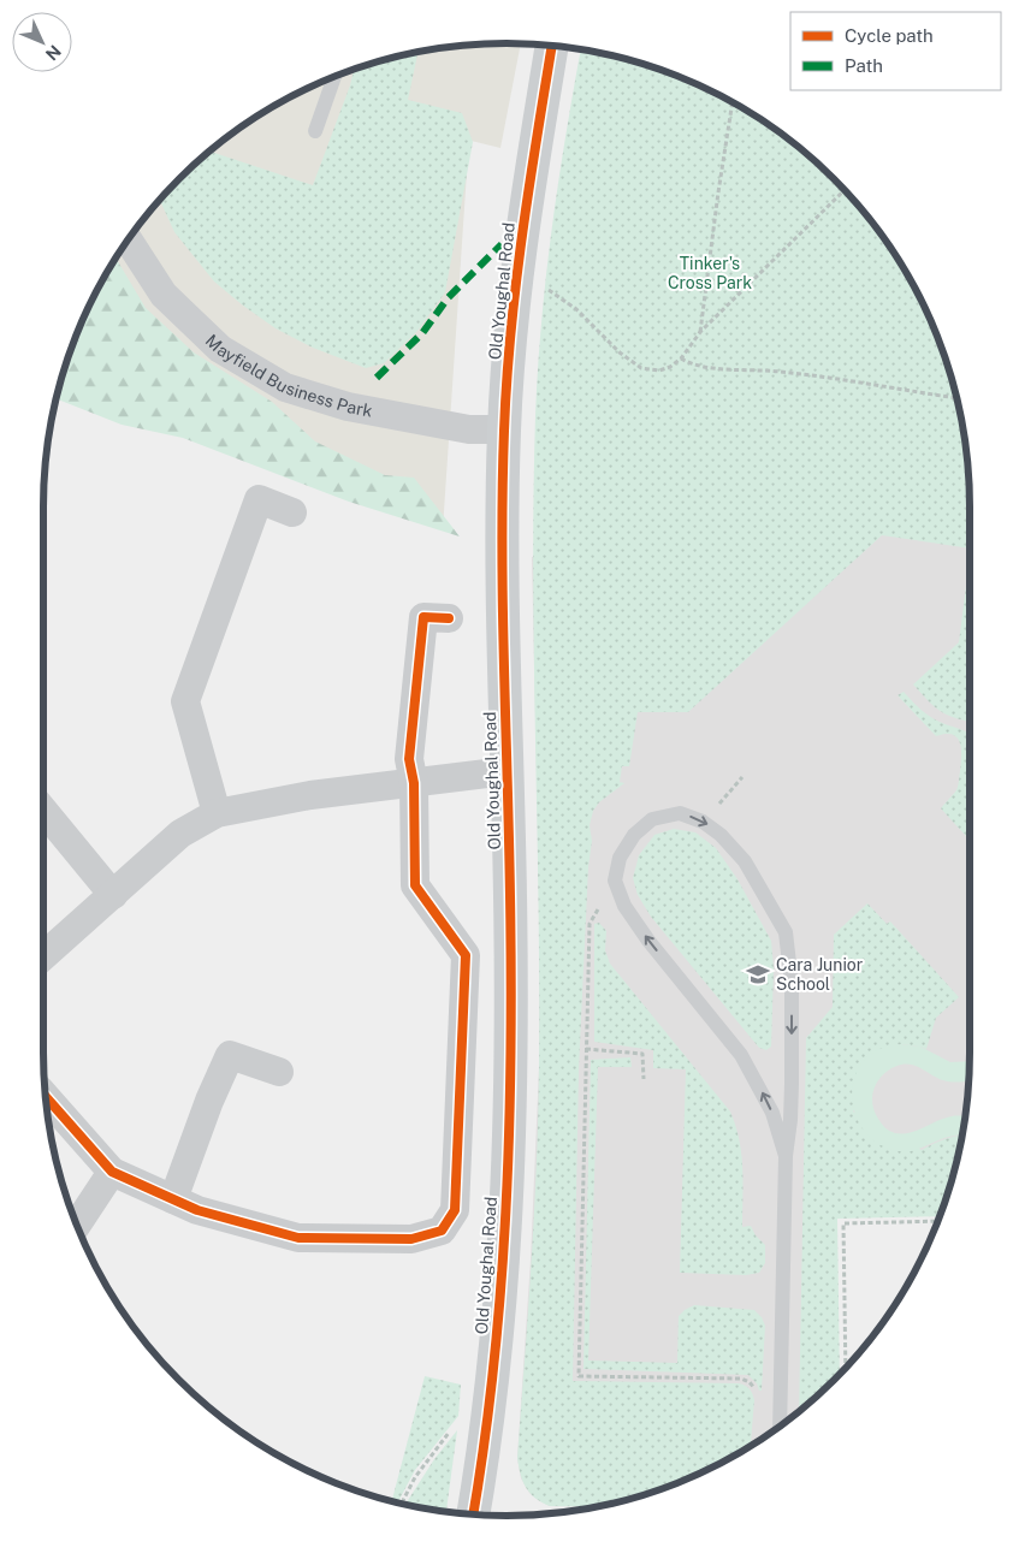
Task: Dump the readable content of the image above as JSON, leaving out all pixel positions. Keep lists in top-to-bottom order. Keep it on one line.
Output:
{"streets":{"main road":["Old Youghal Road"],"street":["Mayfield Business Park"]},"crossings":[["Old Youghal Road","Mayfield Business Park"]],"parks":["Tinker's Cross Park"],"places":{"school or university":["Cara Junior School"]},"legend":["Cycle path","Path"],"north":"bottom right"}
